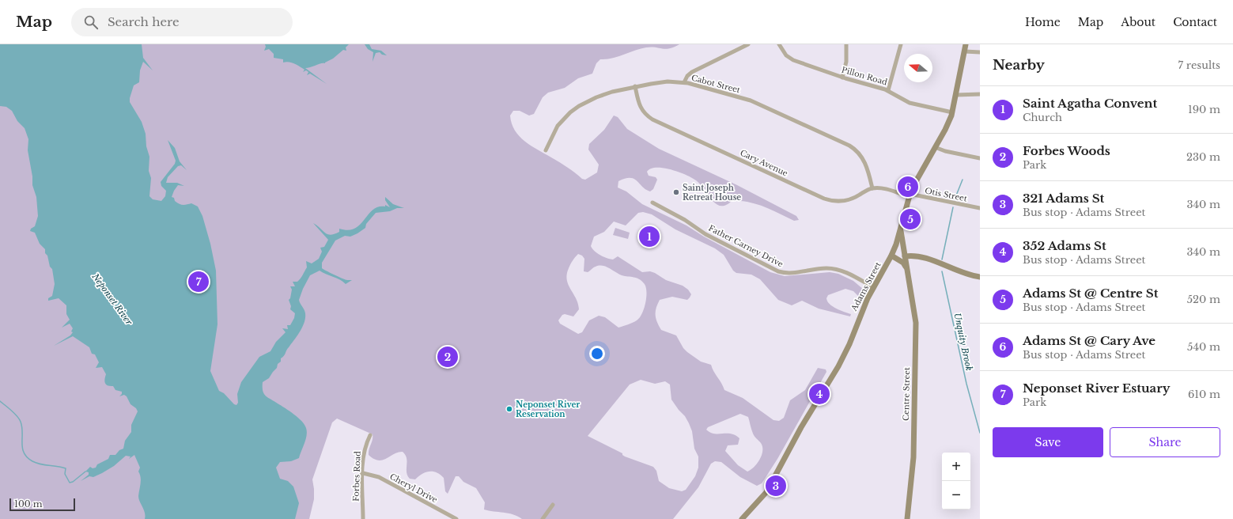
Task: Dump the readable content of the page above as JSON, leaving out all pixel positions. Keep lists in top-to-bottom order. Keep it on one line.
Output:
{"streets":{"main road":["Adams Street","Centre Street"],"street":["Pillon Road","Cabot Street","Cary Avenue","Otis Street","Father Carney Drive","Forbes Road","Cheryl Drive"]},"crossings":[["Pillon Road","Adams Street"],["Cabot Street","Cary Avenue"],["Otis Street","Adams Street"],["Father Carney Drive","Adams Street"],["Adams Street","Centre Street"],["Forbes Road","Cheryl Drive"]],"water":["Neponset River","Unquity Brook"],"places":["Saint Joseph Retreat House","Neponset River Reservation"],"scale_bar":"100 m","north":"left","page":{"header":"Map","search":"Search here","nav":["Home","Map","About","Contact"],"heading":["Nearby","7 results"],"list":[{"mark":"1","name":"Saint Agatha Convent","note":"Church","value":"190 m"},{"mark":"2","name":"Forbes Woods","note":"Park","value":"230 m"},{"mark":"3","name":"321 Adams St","note":"Bus stop · Adams Street","value":"340 m"},{"mark":"4","name":"352 Adams St","note":"Bus stop · Adams Street","value":"340 m"},{"mark":"5","name":"Adams St @ Centre St","note":"Bus stop · Adams Street","value":"520 m"},{"mark":"6","name":"Adams St @ Cary Ave","note":"Bus stop · Adams Street","value":"540 m"},{"mark":"7","name":"Neponset River Estuary","note":"Park","value":"610 m"}],"pins":["6","5","1","7","2","4","3"],"buttons":["Save","Share"],"map_buttons":["+","−"],"scale":"100 m"}}
